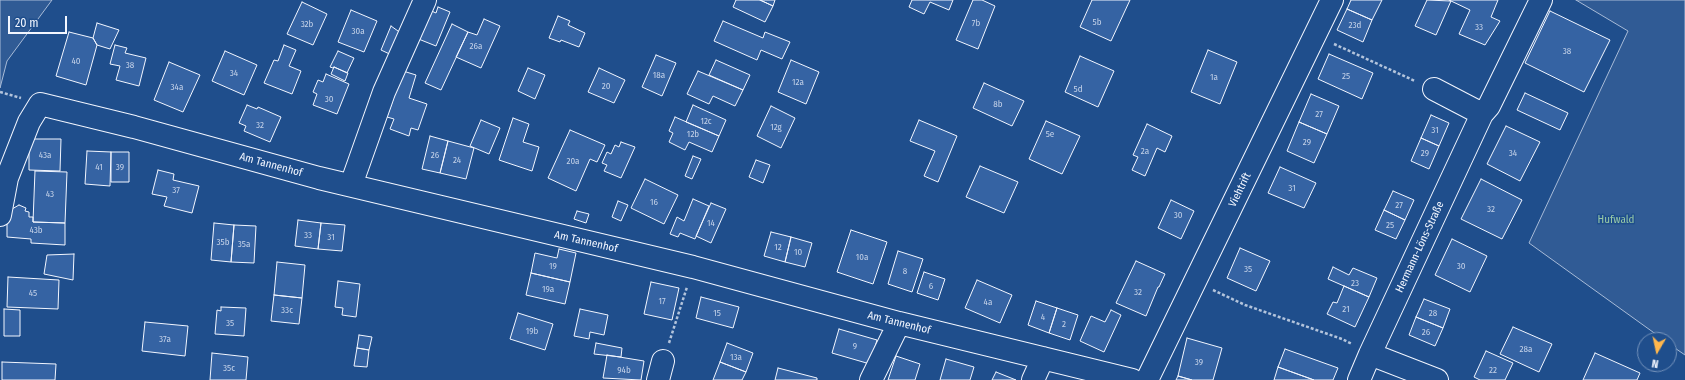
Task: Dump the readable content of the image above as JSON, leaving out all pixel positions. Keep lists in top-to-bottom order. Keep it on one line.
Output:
{"streets":{"street":["Am Tannenhof","Viehtrift","Hermann-Löns-Straße"]},"parks":["Hufwald"],"house_numbers":["5b","7b","32b","23d","33","30a","26a","38","40","38","34","18a","25","1a","12a","20","34a","5d","30","8b","27","12c","32","12g","31","12b","5e","29","2a","29","34","43a","26","24","20a","41","39","31","37","43","16","27","32","30","14","25","43b","33","31","35b","35a","12","10","10a","19","30","35","8","23","6","19a","32","45","17","4a","21","33c","15","28","4","35","2","19b","26","37a","9","28a","13a","39","35c","94b","22"],"scale_bar":"20 m","north":"bottom"}
